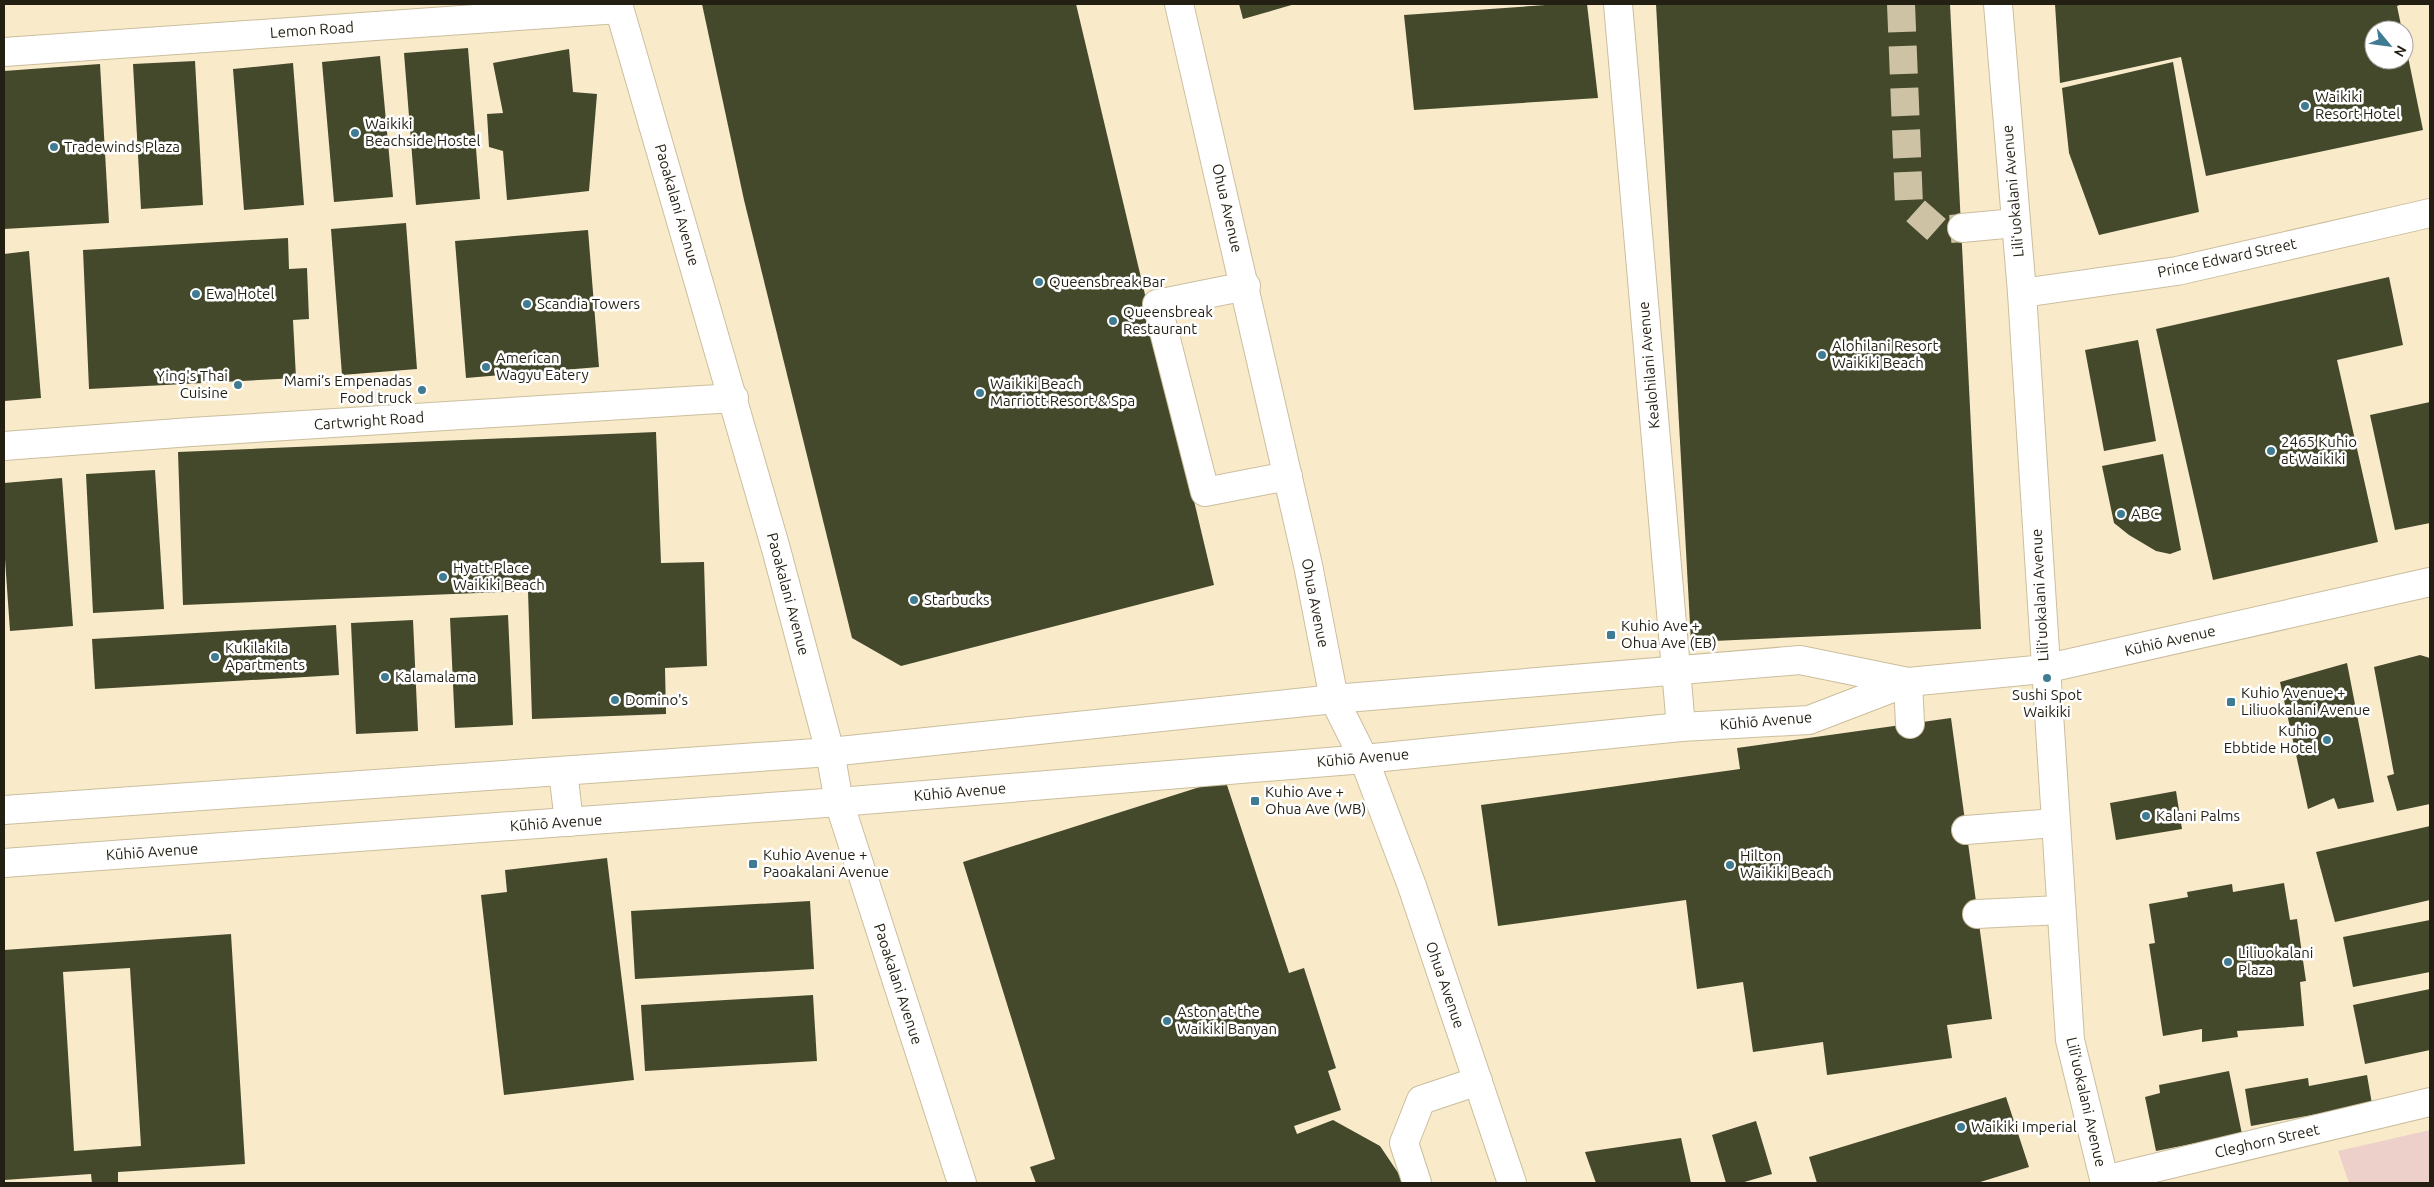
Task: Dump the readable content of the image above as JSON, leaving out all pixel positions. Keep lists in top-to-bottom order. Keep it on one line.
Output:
{"streets":{"street":["Lemon Road","Liliʻuokalani Avenue","Paoakalani Avenue","Ohua Avenue","Prince Edward Street","Kealohilani Avenue","Cartwright Road","Kūhiō Avenue","Cleghorn Street"]},"crossings":[["Lemon Road","Paoakalani Avenue"],["Liliʻuokalani Avenue","Prince Edward Street"],["Liliʻuokalani Avenue","Kūhiō Avenue"],["Liliʻuokalani Avenue","Cleghorn Street"],["Paoakalani Avenue","Cartwright Road"],["Paoakalani Avenue","Kūhiō Avenue"],["Ohua Avenue","Kūhiō Avenue"],["Kealohilani Avenue","Kūhiō Avenue"]],"places":{"other":["Waikiki Resort Hotel","Waikiki Beachside Hostel","Tradewinds Plaza","Queensbreak Bar","Ewa Hotel","Scandia Towers","Queensbreak Restaurant","Alohilani Resort Waikiki Beach","American Wagyu Eatery","Ying's Thai Cuisine","Mami’s Empenadas Food truck","Waikiki Beach Marriott Resort & Spa","2465 Kuhio at Waikiki","ABC","Hyatt Place Waikiki Beach","Starbucks","Kukilakila Apartments","Kalamalama","Sushi Spot Waikiki","Domino's","Kuhio Ebbtide Hotel","Kalani Palms","Hilton Waikiki Beach","Liliuokalani Plaza","Aston at the Waikiki Banyan","Waikiki Imperial"],"transit":["Kuhio Ave + Ohua Ave (EB)","Kuhio Avenue + Liliuokalani Avenue","Kuhio Ave + Ohua Ave (WB)","Kuhio Avenue + Paoakalani Avenue"]},"north":"bottom right"}
